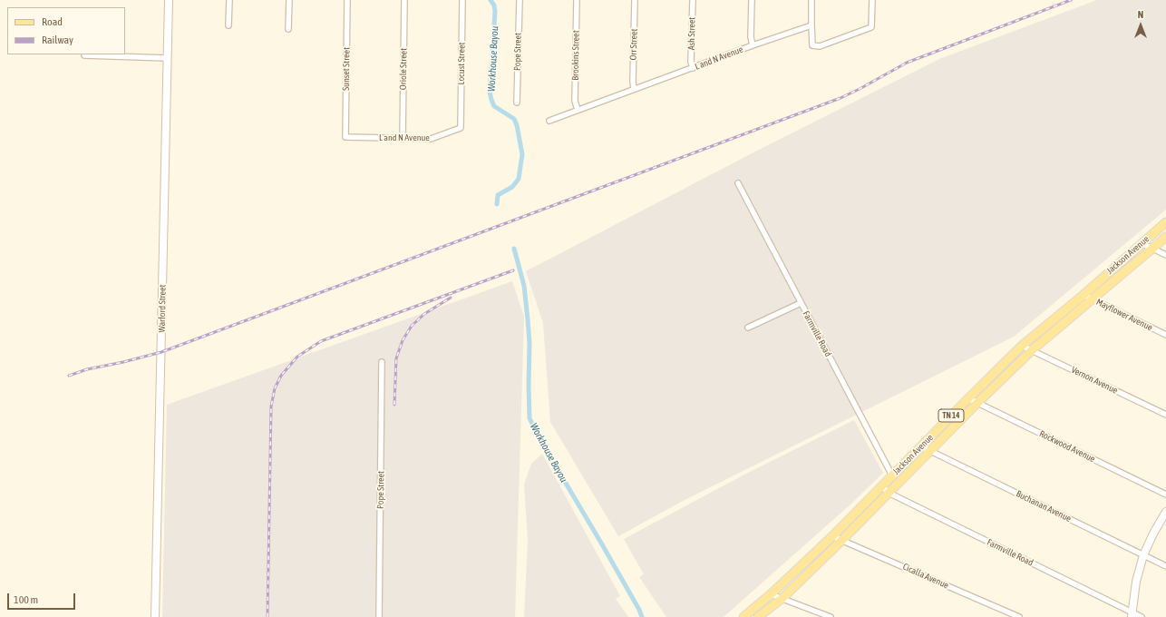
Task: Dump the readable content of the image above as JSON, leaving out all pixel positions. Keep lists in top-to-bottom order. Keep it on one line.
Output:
{"streets":{"main road":["Jackson Avenue","Warford Street","TN 14"],"street":["Ash Street","Orr Street","Pope Street","Brookins Street","L and N Avenue","Locust Street","Sunset Street","Oriole Street","Mayflower Avenue","Farmville Road","Vernon Avenue","Rockwood Avenue","Buchanan Avenue","Cicalla Avenue"]},"crossings":[["Ash Street","L and N Avenue"],["Orr Street","L and N Avenue"],["Brookins Street","L and N Avenue"],["L and N Avenue","Locust Street"],["L and N Avenue","Sunset Street"],["L and N Avenue","Oriole Street"],["Jackson Avenue","Mayflower Avenue"],["Jackson Avenue","Farmville Road"],["Jackson Avenue","Vernon Avenue"],["Jackson Avenue","Rockwood Avenue"],["Jackson Avenue","Buchanan Avenue"],["Jackson Avenue","Cicalla Avenue"]],"water":["Workhouse Bayou"],"legend":["Road","Railway"],"scale_bar":"100 m","north":"top"}
